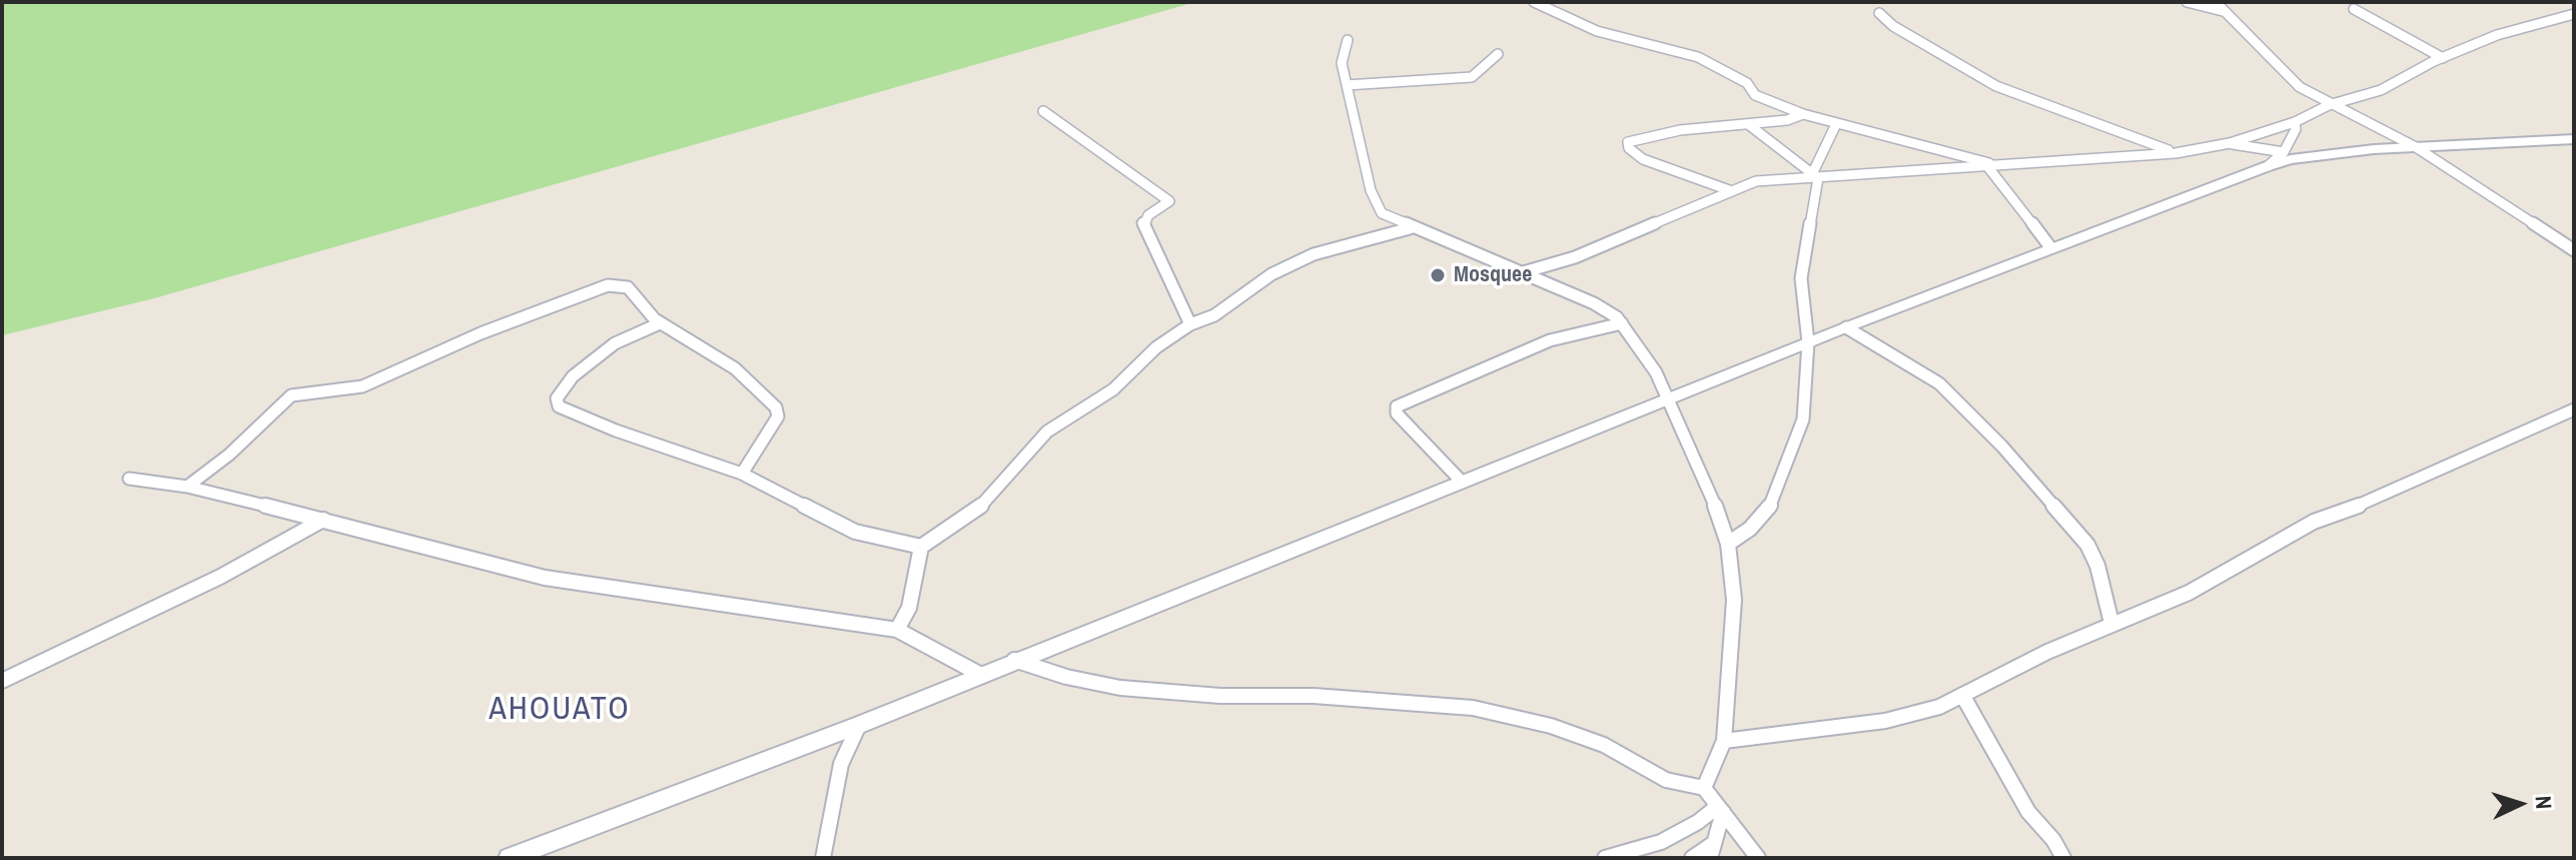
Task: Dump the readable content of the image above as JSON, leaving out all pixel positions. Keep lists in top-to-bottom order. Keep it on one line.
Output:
{"districts":["AHOUATO"],"places":["Mosquee"],"north":"right"}
